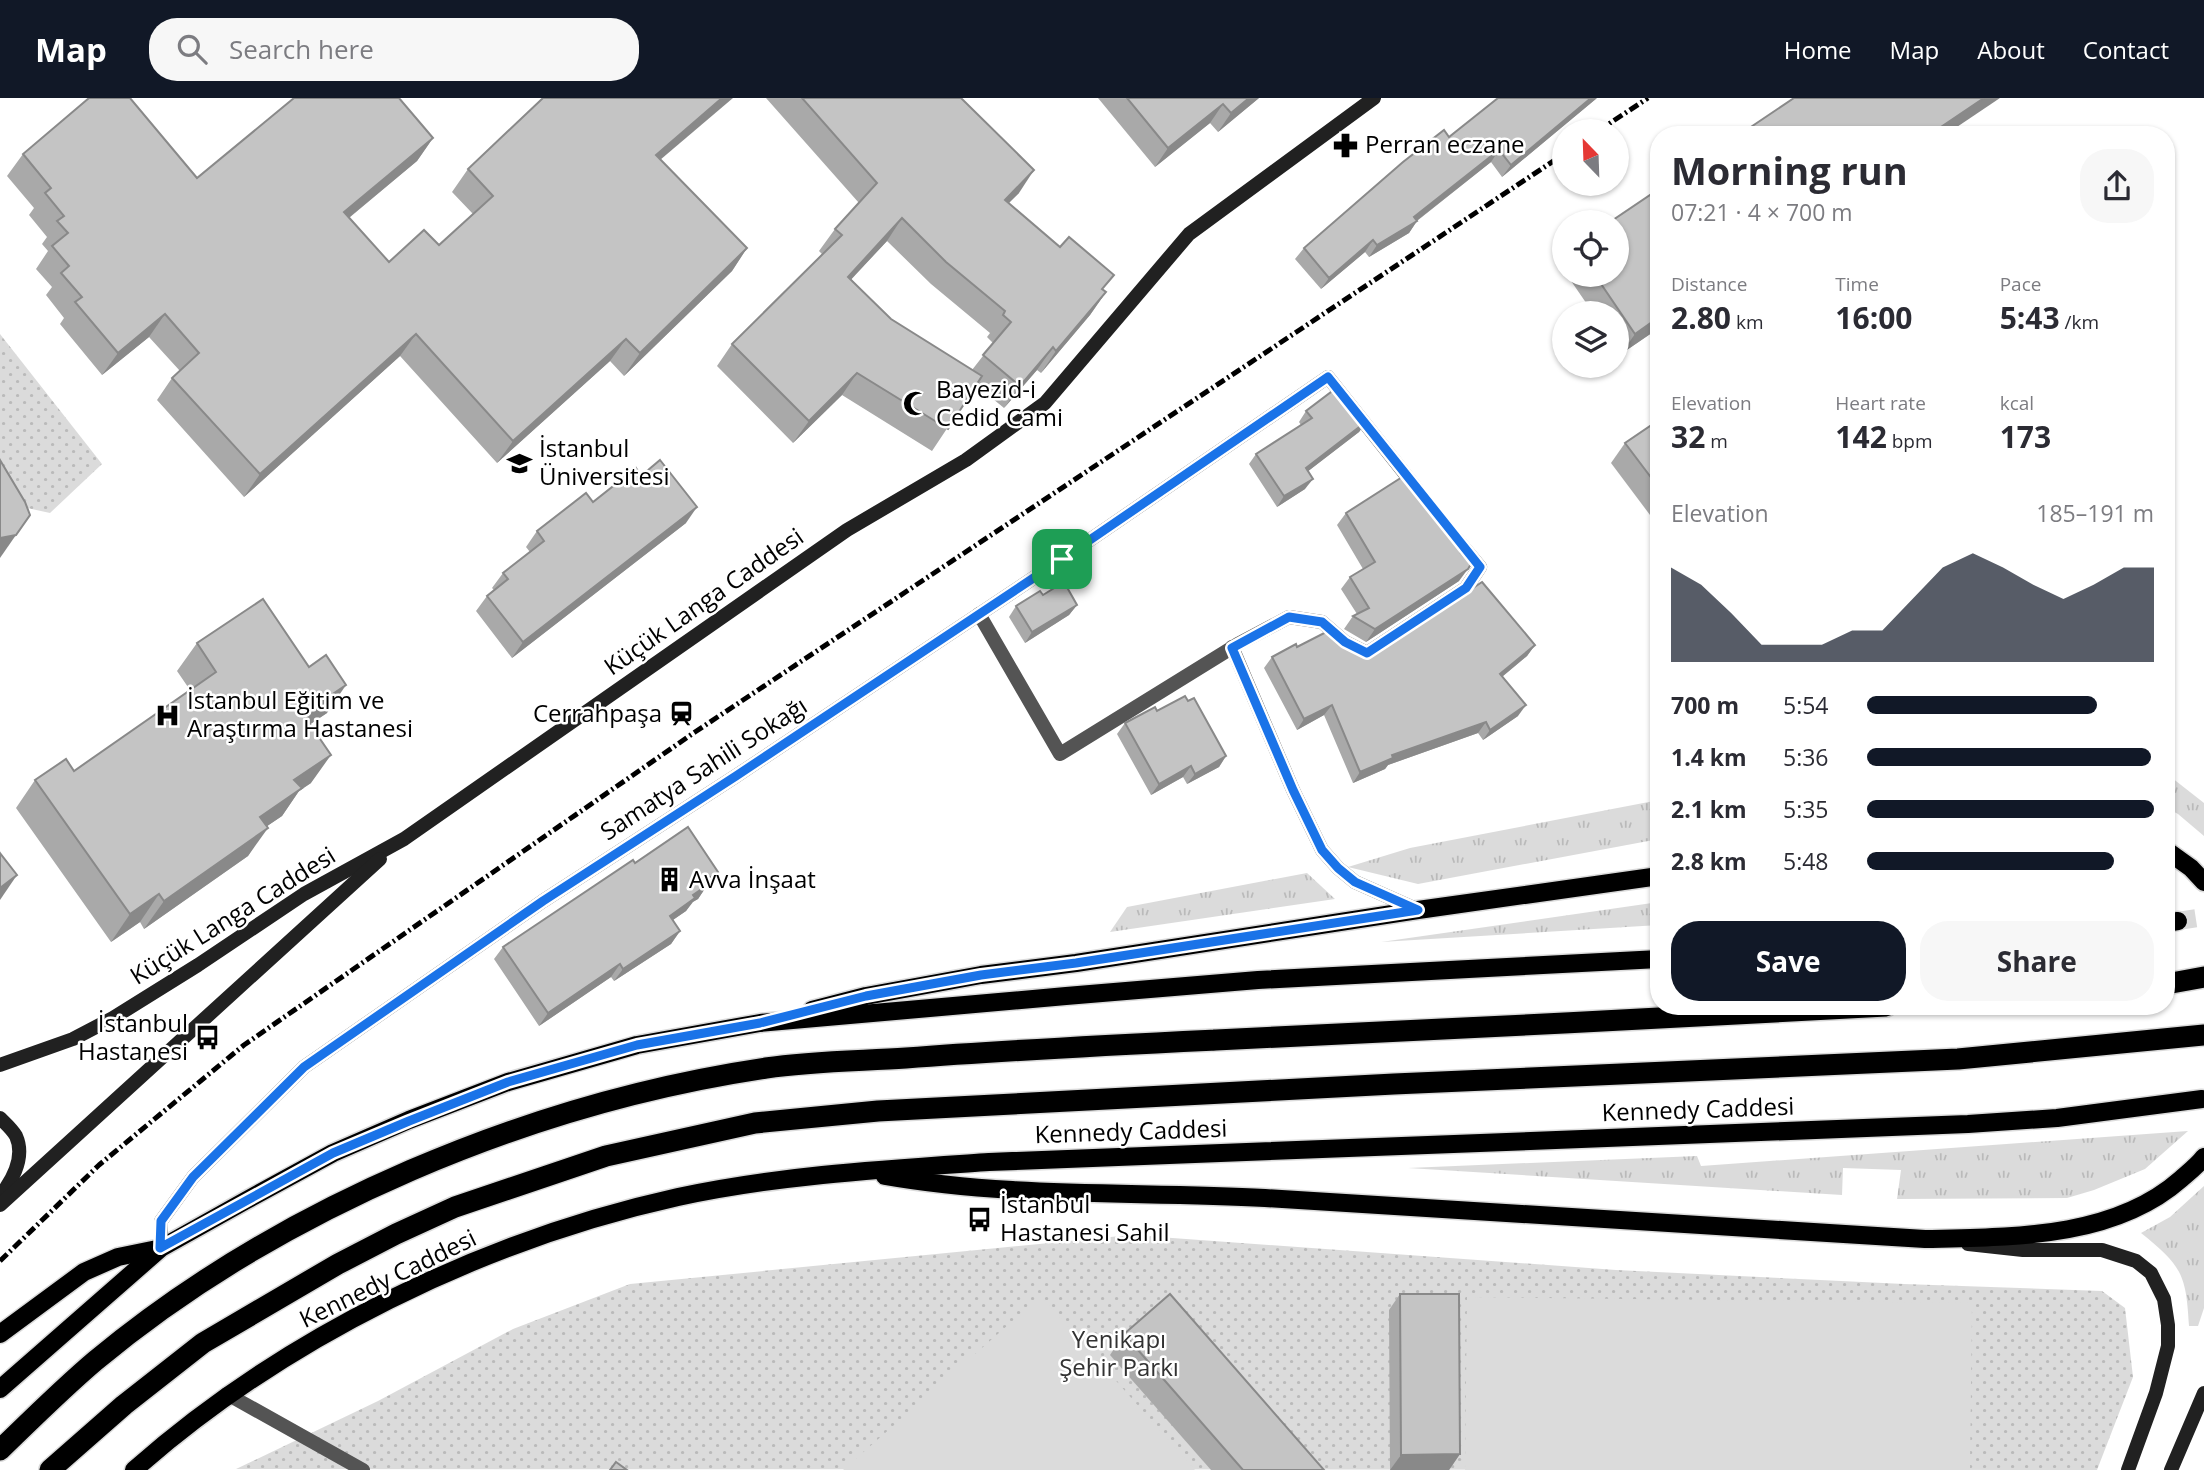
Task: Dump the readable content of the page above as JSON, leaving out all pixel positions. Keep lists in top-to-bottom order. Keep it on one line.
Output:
{"streets":{"main road":["Kennedy Caddesi"],"street":["Küçük Langa Caddesi","Samatya Sahili Sokağı"]},"parks":["Yenikapı Şehir Parkı"],"places":{"pharmacy":["Perran eczane"],"mosque":["Bayezid-i Cedid Cami"],"school or university":["İstanbul Üniversitesi"],"station":["Cerrahpaşa"],"hospital":["İstanbul Eğitim ve Araştırma Hastanesi"],"building":["Avva İnşaat"],"bus stop":["İstanbul Hastanesi","İstanbul Hastanesi Sahil"]},"north":"top left","page":{"header":"Map","search":"Search here","nav":["Home","Map","About","Contact"],"heading":["Morning run","07:21 · 4 × 700 m"],"stats":[["Distance","2.80 km"],["Time","16:00"],["Pace","5:43 /km"],["Elevation","32 m"],["Heart rate","142 bpm"],["kcal","173"]],"chart":["Elevation","185–191 m"],"list":[{"name":"700 m","note":"5:54"},{"name":"1.4 km","note":"5:36"},{"name":"2.1 km","note":"5:35"},{"name":"2.8 km","note":"5:48"}],"buttons":["Save","Share"]}}
